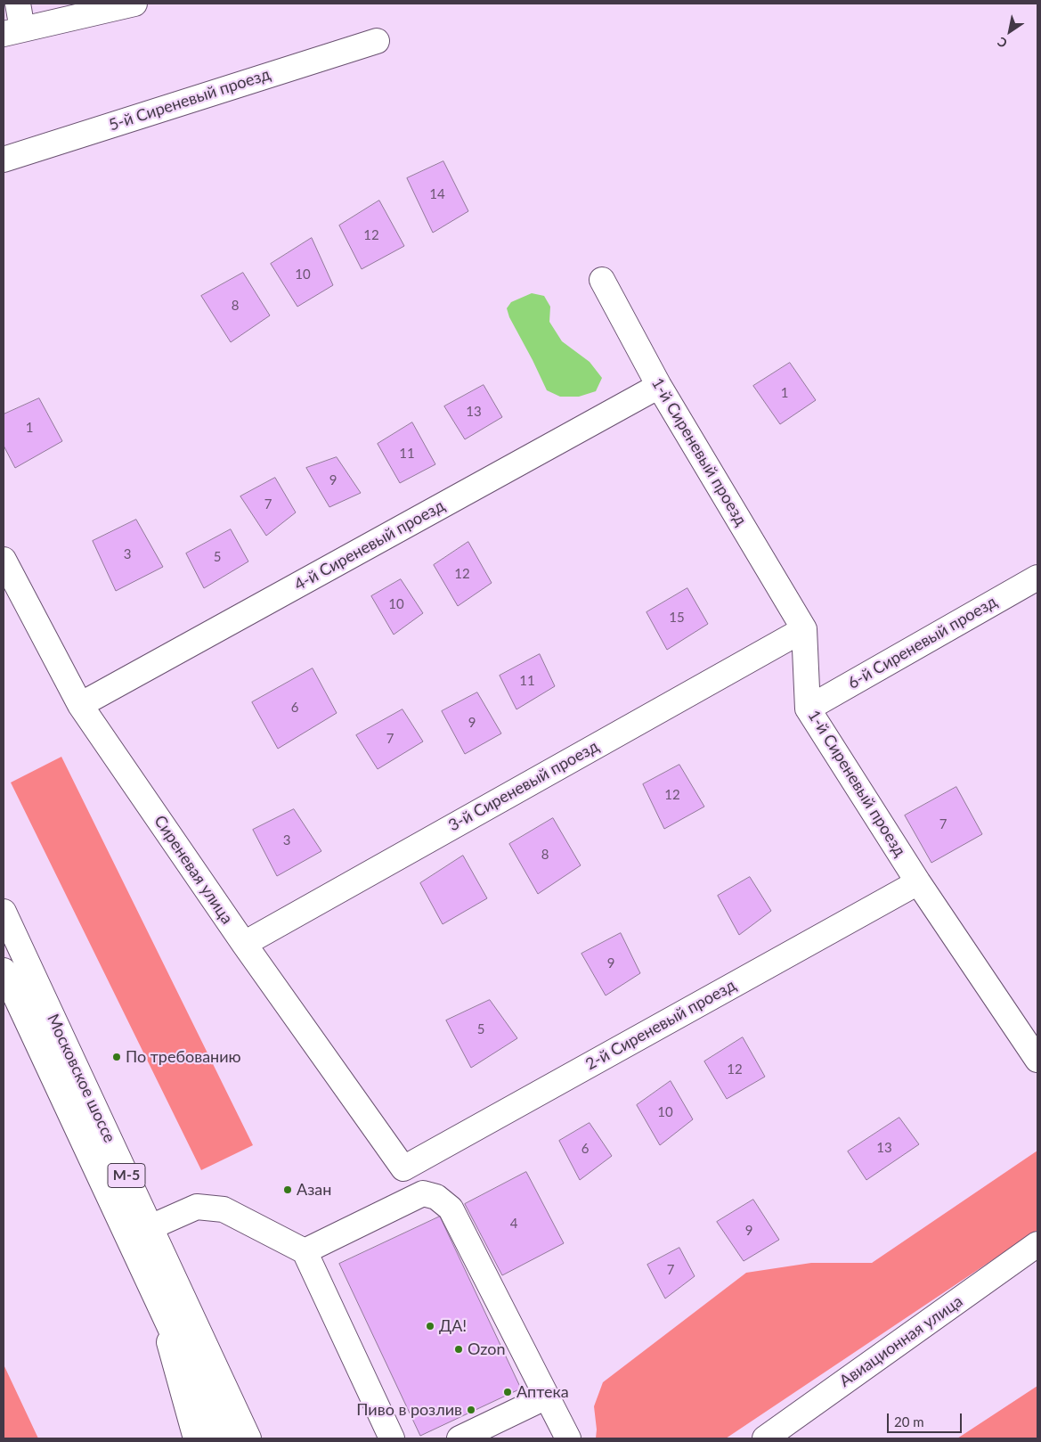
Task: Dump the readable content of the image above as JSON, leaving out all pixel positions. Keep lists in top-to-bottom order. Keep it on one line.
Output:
{"streets":{"main road":["5-й Сиреневый проезд","1-й Сиреневый проезд","4-й Сиреневый проезд","6-й Сиреневый проезд","3-й Сиреневый проезд","Сиреневая улица","2-й Сиреневый проезд","Московское шоссе","М-5","Авиационная улица"]},"crossings":[["1-й Сиреневый проезд","4-й Сиреневый проезд"],["1-й Сиреневый проезд","6-й Сиреневый проезд"],["1-й Сиреневый проезд","3-й Сиреневый проезд"],["1-й Сиреневый проезд","2-й Сиреневый проезд"],["4-й Сиреневый проезд","Сиреневая улица"],["3-й Сиреневый проезд","Сиреневая улица"],["Сиреневая улица","2-й Сиреневый проезд"]],"places":["По требованию","Азан","ДА!","Ozon","Аптека","Пиво в розлив"],"house_numbers":["14","12","10","8","1","13","1","11","9","7","3","5","12","10","15","11","6","9","7","12","7","3","8","9","5","12","10","13","6","4","9","7"],"scale_bar":"20 m","north":"bottom left"}
